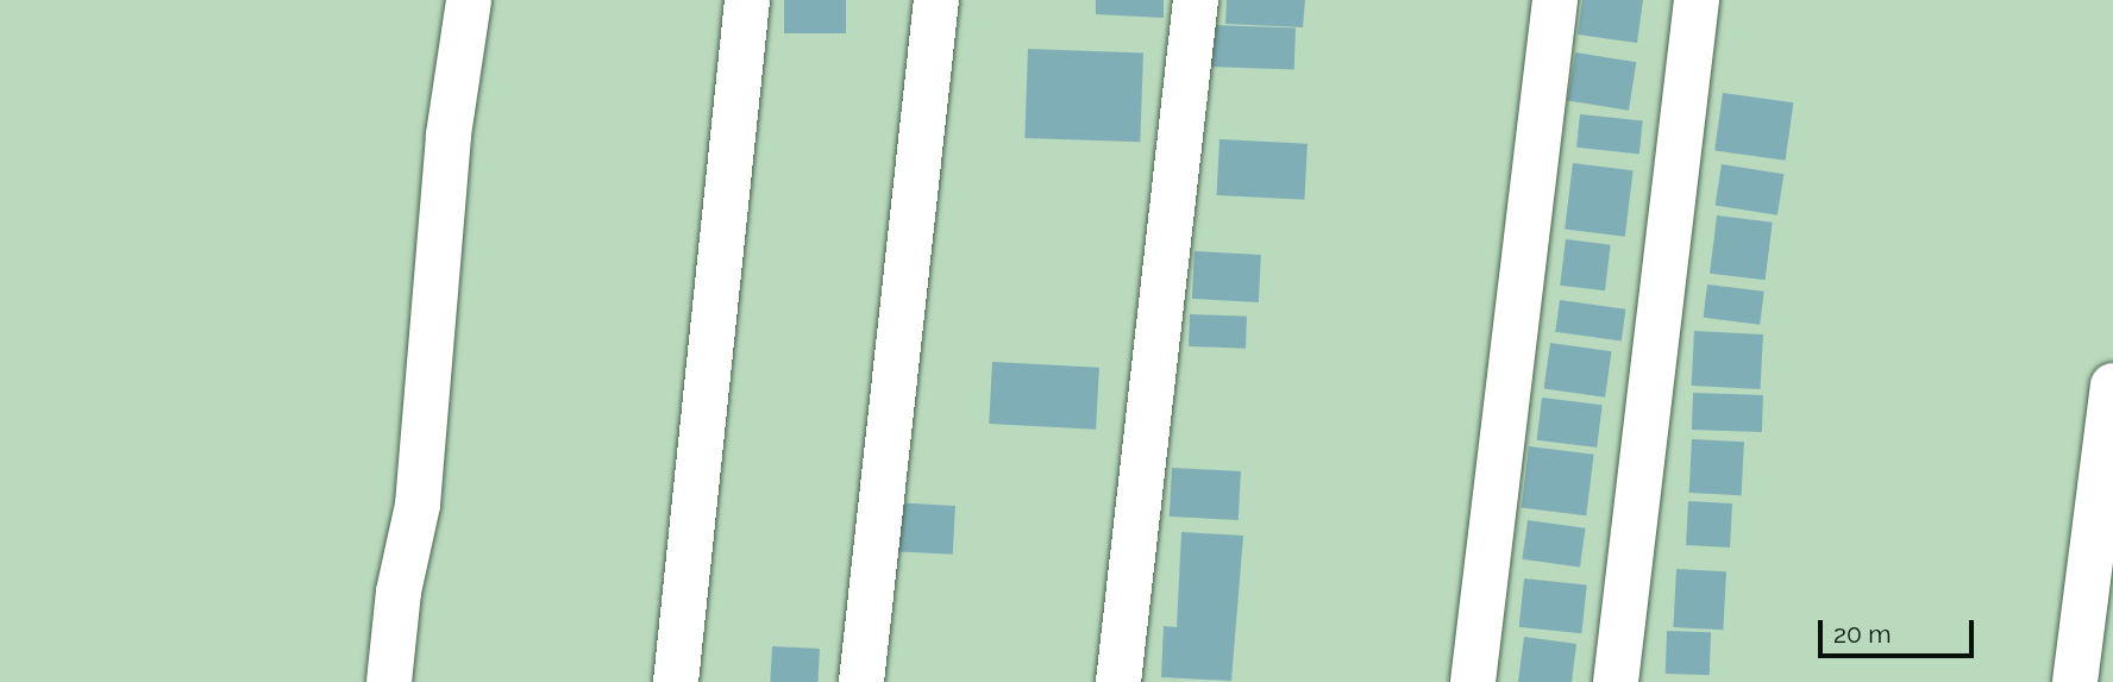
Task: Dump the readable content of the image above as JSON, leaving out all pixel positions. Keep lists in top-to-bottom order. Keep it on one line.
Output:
{"scale_bar":"20 m"}
